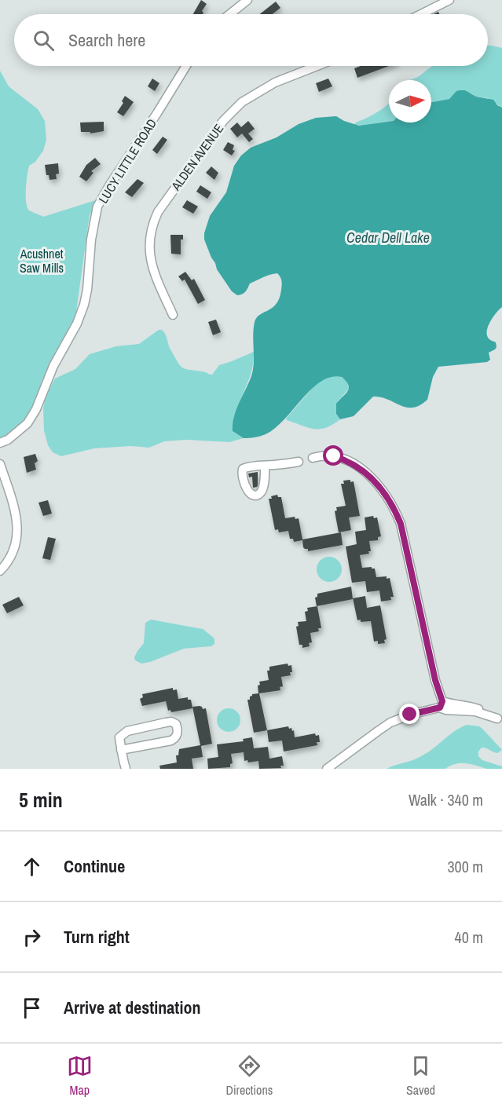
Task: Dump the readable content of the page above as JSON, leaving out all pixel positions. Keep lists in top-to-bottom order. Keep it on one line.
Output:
{"streets":{"street":["ALDEN AVENUE","LUCY LITTLE ROAD"]},"water":["Cedar Dell Lake"],"parks":["Acushnet Saw Mills"],"north":"right","page":{"search":"Search here","heading":["5 min","Walk · 340 m"],"list":[["Continue","300 m"],["Turn right","40 m"],"Arrive at destination"],"nav":["Map","Directions","Saved"]}}
